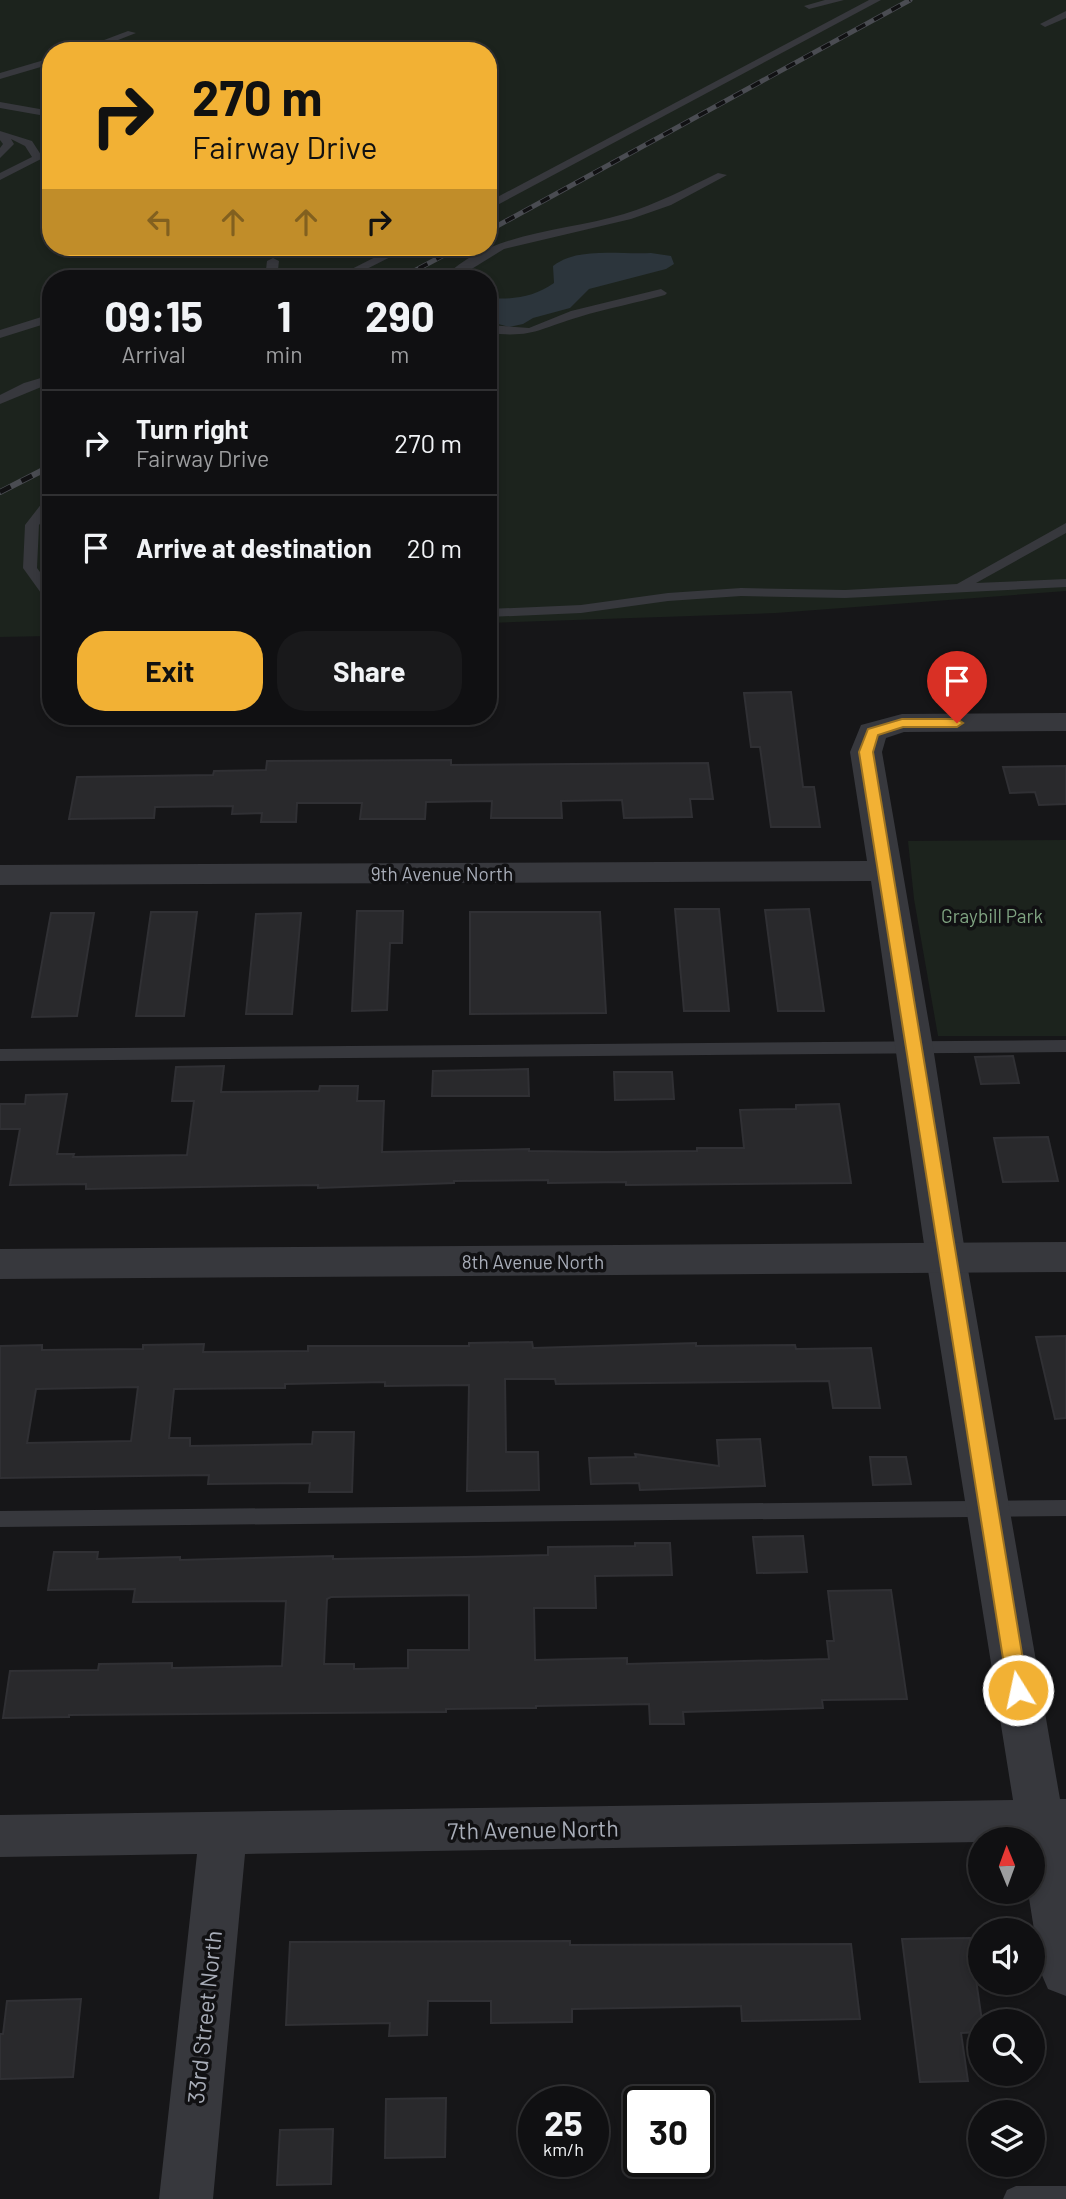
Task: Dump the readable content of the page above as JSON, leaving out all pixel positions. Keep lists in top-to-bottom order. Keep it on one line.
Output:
{"streets":{"street":["9th Avenue North","8th Avenue North","7th Avenue North","33rd Street North"]},"crossings":[["7th Avenue North","33rd Street North"]],"parks":["Graybill Park"],"north":"top","page":{"turn":["270 m","Fairway Drive"],"eta":["09:15","Arrival","1","min","290","m"],"list":[{"name":"Turn right","note":"Fairway Drive","value":"270 m"},{"name":"Arrive at destination","value":"20 m"}],"buttons":["Exit","Share"],"speed":"25 km/h","limit":"30"}}
